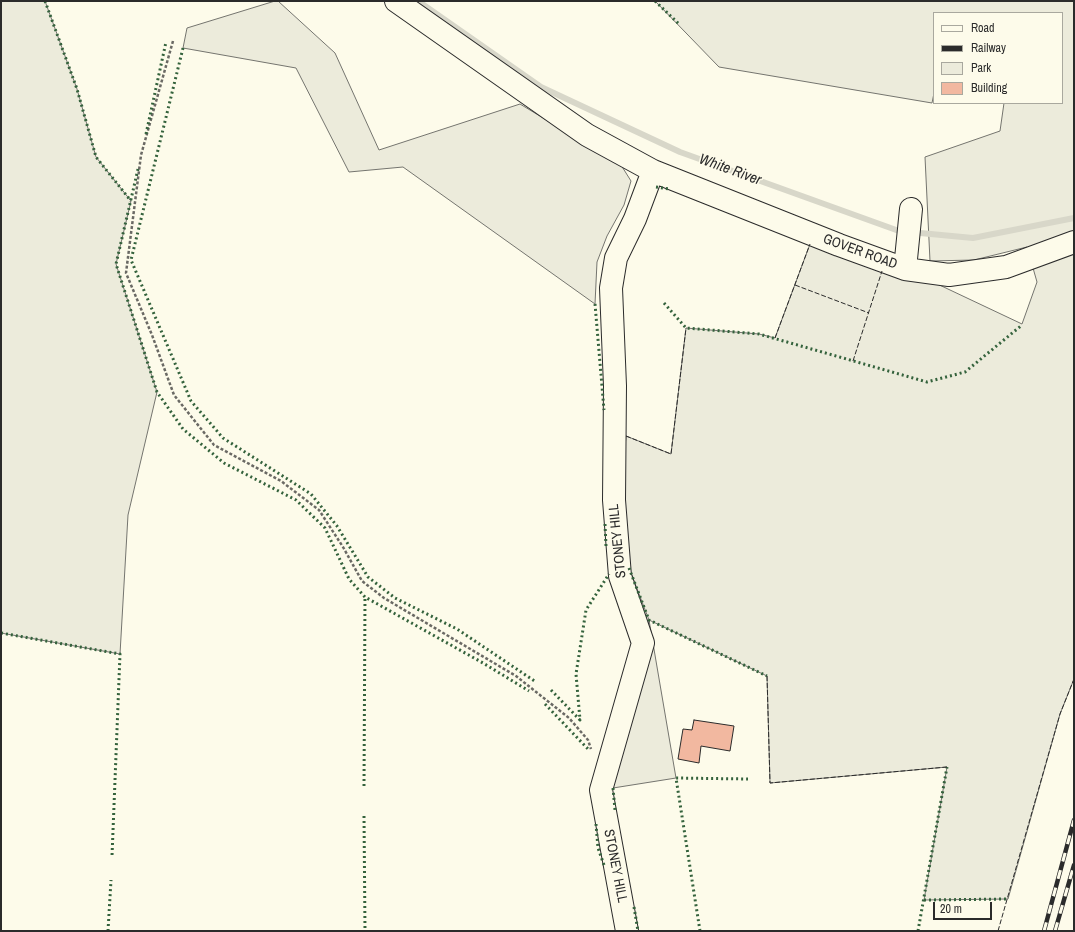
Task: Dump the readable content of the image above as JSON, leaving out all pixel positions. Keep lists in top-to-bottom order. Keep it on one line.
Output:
{"streets":{"street":["GOVER ROAD","STONEY HILL"]},"crossings":[["GOVER ROAD","STONEY HILL"]],"water":["White River"],"legend":["Road","Railway","Park","Building"],"scale_bar":"20 m"}
